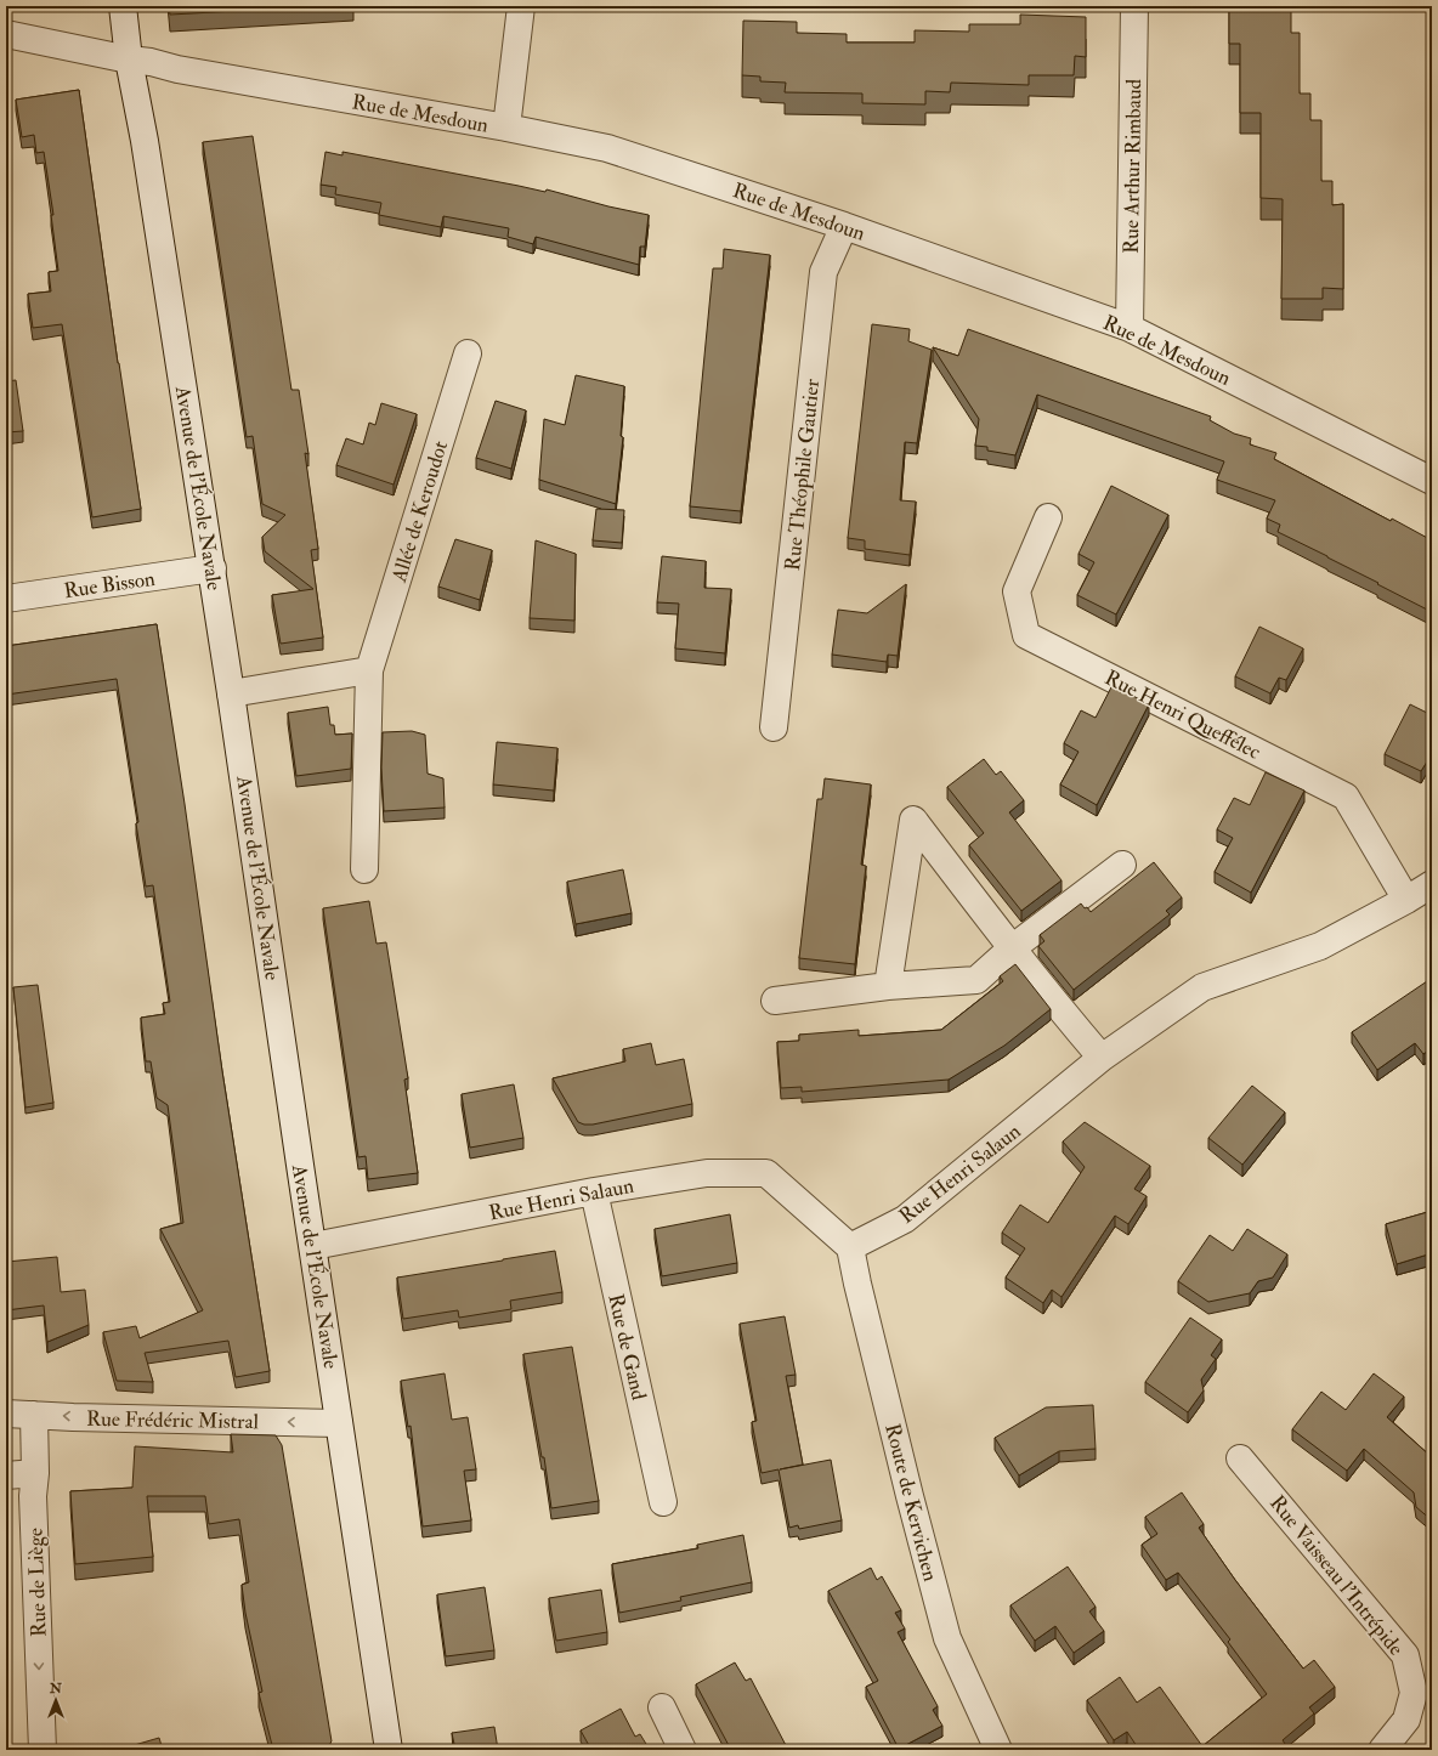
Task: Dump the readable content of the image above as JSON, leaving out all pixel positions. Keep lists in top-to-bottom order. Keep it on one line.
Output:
{"streets":{"street":["Rue de Mesdoun","Rue Arthur Rimbaud","Rue Théophile Gautier","Avenue de l'École Navale","Allée de Keroudot","Rue Bisson","Rue Henri Queffélec","Rue Henri Salaun","Rue de Gand","Rue Frédéric Mistral","Route de Kervichen","Rue Vaisseau l'Intrépide","Rue de Liège"]},"crossings":[["Rue de Mesdoun","Rue Arthur Rimbaud"],["Rue de Mesdoun","Rue Théophile Gautier"],["Rue de Mesdoun","Avenue de l'École Navale"],["Avenue de l'École Navale","Rue Bisson"],["Avenue de l'École Navale","Rue Henri Salaun"],["Avenue de l'École Navale","Rue Frédéric Mistral"],["Rue Henri Queffélec","Rue Henri Salaun"],["Rue Henri Salaun","Rue de Gand"],["Rue Henri Salaun","Route de Kervichen"],["Rue Frédéric Mistral","Rue de Liège"]],"one_way":["Rue Frédéric Mistral","Rue de Liège"],"north":"top"}
